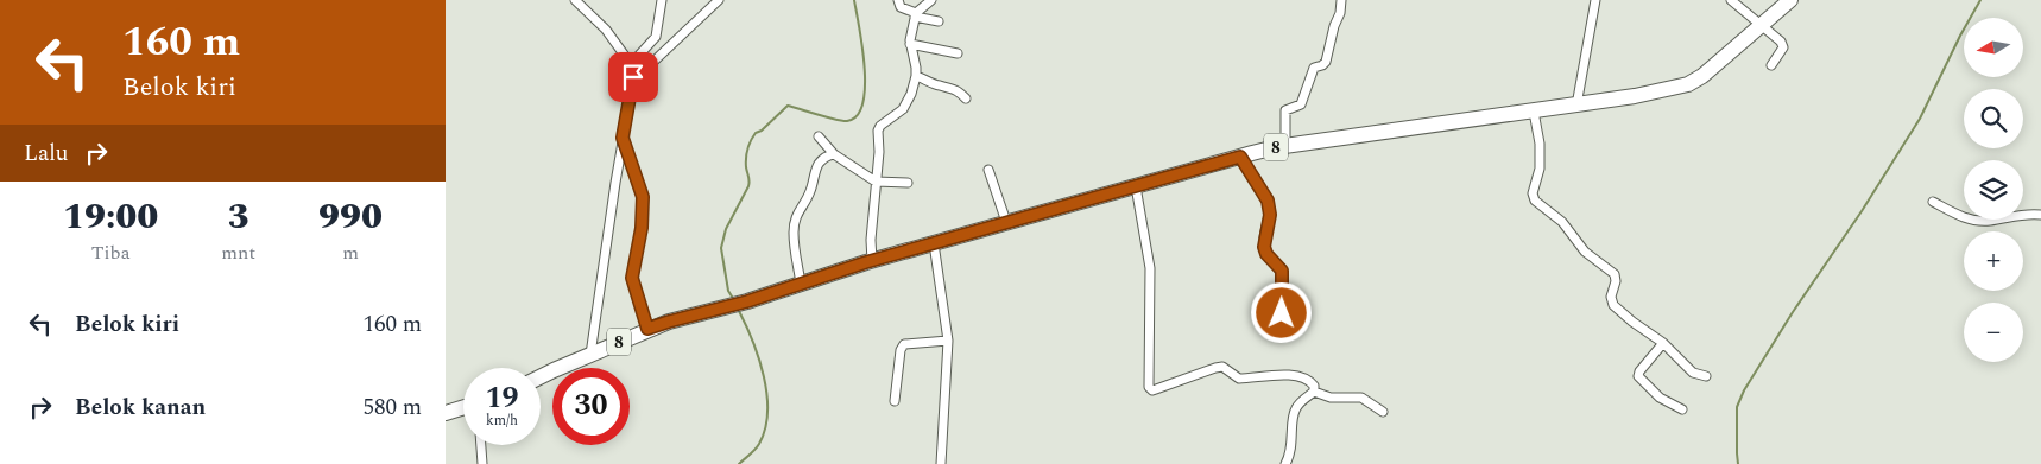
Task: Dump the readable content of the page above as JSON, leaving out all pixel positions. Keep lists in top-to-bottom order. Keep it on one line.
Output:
{"streets":{"highway":["8"]},"north":"left","page":{"turn":["160 m","Belok kiri"],"map_buttons":["+","−"],"then":"Lalu","eta":["19:00","Tiba","3","mnt","990","m"],"list":[{"name":"Belok kiri","value":"160 m"},{"name":"Belok kanan","value":"580 m"}],"speed":"19 km/h","limit":"30"}}
